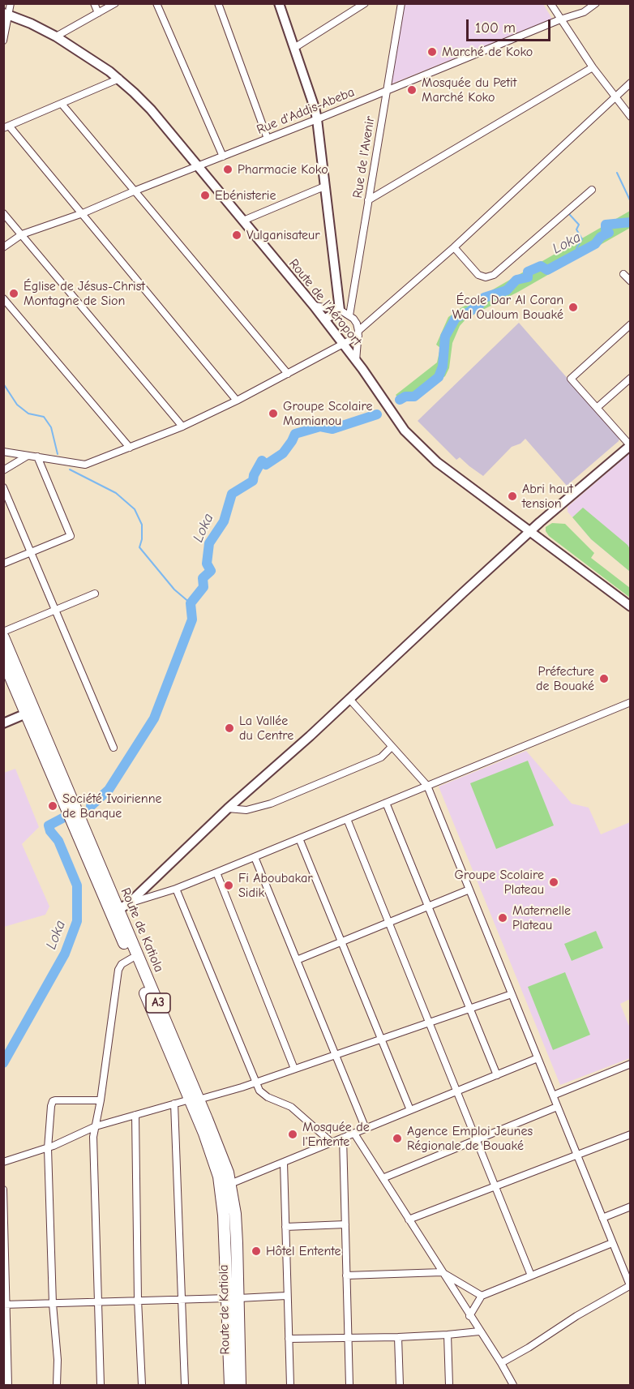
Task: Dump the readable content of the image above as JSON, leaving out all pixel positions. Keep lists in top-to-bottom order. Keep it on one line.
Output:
{"streets":{"highway":["Route de Katiola","A3"],"street":["Rue d'Addis-Abeba","Rue de l'Avenir","Route de l'Aéroport"]},"crossings":[["Rue d'Addis-Abeba","Rue de l'Avenir"],["Rue d'Addis-Abeba","Route de l'Aéroport"]],"water":["Loka"],"places":["Marché de Koko","Mosquée du Petit Marché Koko","Pharmacie Koko","Ebénisterie","Vulganisateur","Église de Jésus-Christ Montagne de Sion","École Dar Al Coran Wal Ouloum Bouaké","Groupe Scolaire Mamianou","Abri haut tension","Préfecture de Bouaké","La Vallée du Centre","Société Ivoirienne de Banque","Groupe Scolaire Plateau","Fi Aboubakar Sidik","Maternelle Plateau","Mosquée de l'Entente","Agence Emploi Jeunes Régionale de Bouaké","Hôtel Entente"],"scale_bar":"100 m"}
